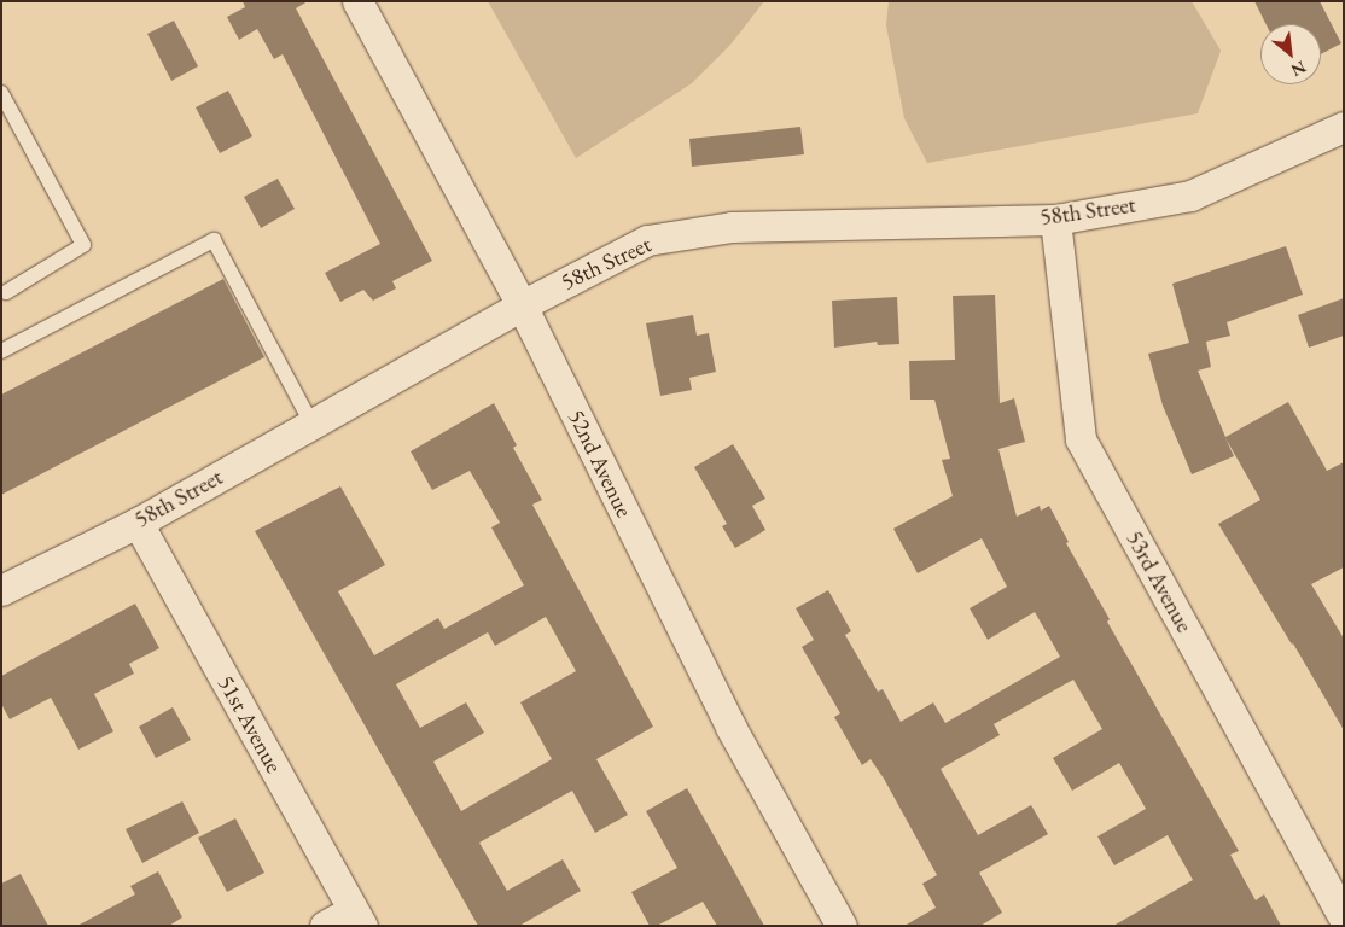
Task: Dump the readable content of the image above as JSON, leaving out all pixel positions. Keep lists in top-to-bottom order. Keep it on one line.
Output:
{"streets":{"street":["58th Street","52nd Avenue","53rd Avenue","51st Avenue"]},"crossings":[["58th Street","52nd Avenue"],["58th Street","53rd Avenue"],["58th Street","51st Avenue"]],"north":"bottom right"}
